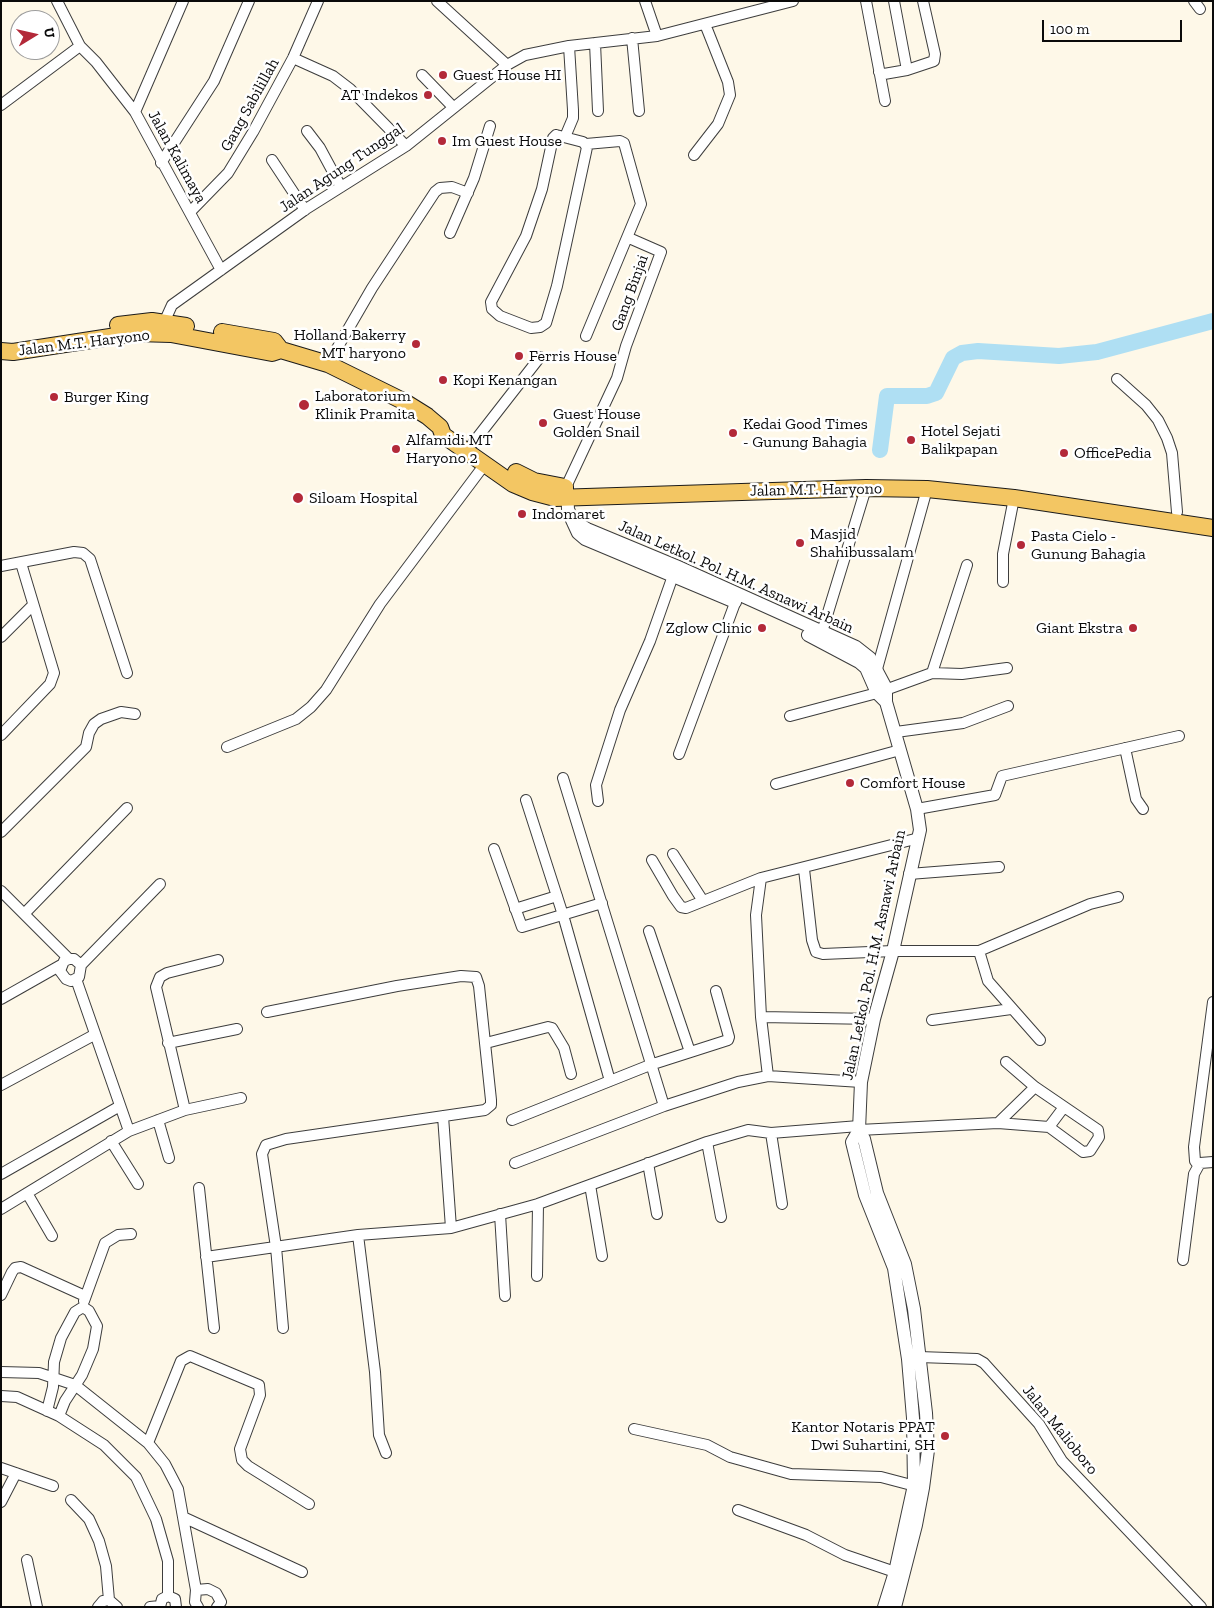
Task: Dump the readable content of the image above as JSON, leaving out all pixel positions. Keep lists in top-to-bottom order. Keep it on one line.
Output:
{"streets":{"main road":["Jalan M.T. Haryono"],"street":["Gang Sabilillah","Jalan Kalimaya","Jalan Agung Tunggal","Gang Binjai","Jalan Letkol. Pol. H.M. Asnawi Arbain","Jalan Malioboro"]},"crossings":[["Gang Sabilillah","Jalan Kalimaya"],["Jalan Kalimaya","Jalan Agung Tunggal"],["Jalan Agung Tunggal","Jalan M.T. Haryono"],["Gang Binjai","Jalan M.T. Haryono"],["Gang Binjai","Jalan Letkol. Pol. H.M. Asnawi Arbain"],["Jalan M.T. Haryono","Jalan Letkol. Pol. H.M. Asnawi Arbain"],["Jalan Letkol. Pol. H.M. Asnawi Arbain","Jalan Malioboro"]],"places":["Guest House HI","AT Indekos","Im Guest House","Holland Bakerry MT haryono","Ferris House","Kopi Kenangan","Burger King","Laboratorium Klinik Pramita","Guest House Golden Snail","Kedai Good Times - Gunung Bahagia","Hotel Sejati Balikpapan","Alfamidi MT Haryono 2","OfficePedia","Siloam Hospital","Indomaret","Masjid Shahibussalam","Pasta Cielo - Gunung Bahagia","Zglow Clinic","Giant Ekstra","Comfort House","Kantor Notaris PPAT Dwi Suhartini, SH"],"scale_bar":"100 m","north":"right"}
